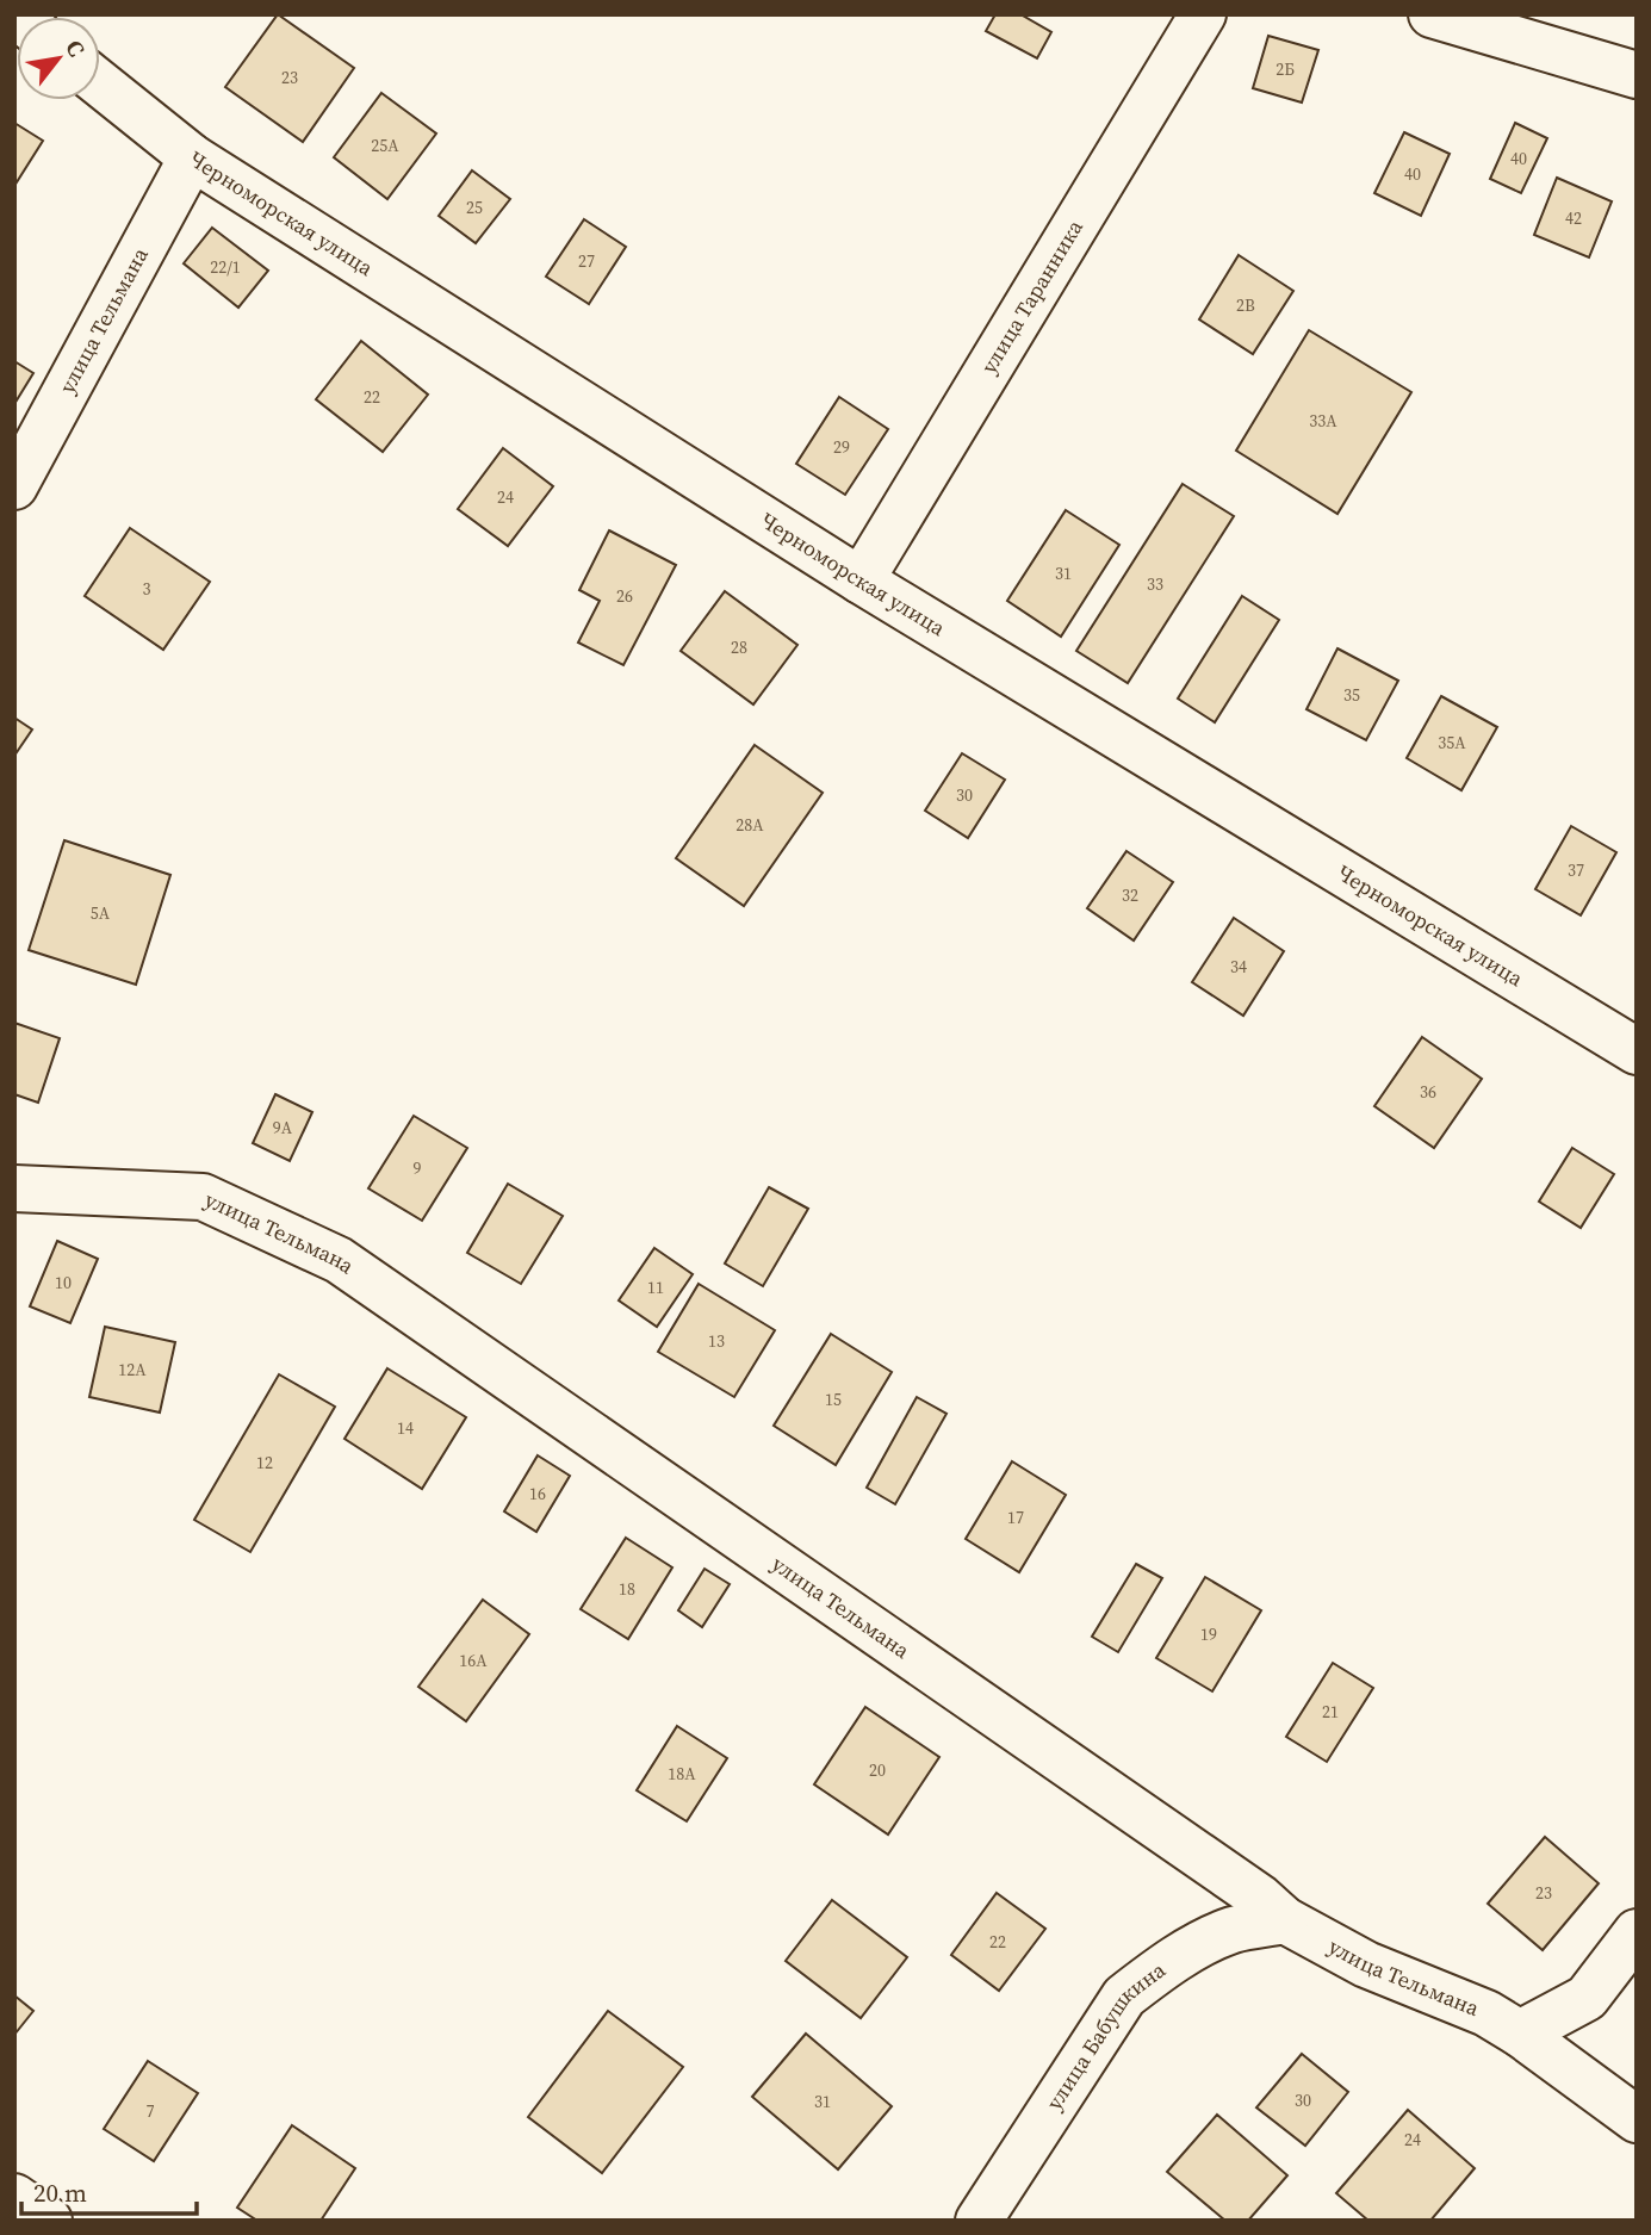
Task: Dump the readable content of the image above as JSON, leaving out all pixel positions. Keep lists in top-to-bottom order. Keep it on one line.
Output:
{"streets":{"street":["Черноморская улица","улица Таранника","улица Тельмана","улица Бабушкина"]},"crossings":[["Черноморская улица","улица Таранника"],["Черноморская улица","улица Тельмана"],["улица Тельмана","улица Бабушкина"]],"house_numbers":["2Б","23","25А","40","40","25","42","27","22/1","2В","22","33А","29","24","31","33","3","26","28","35","35А","30","28А","37","32","5А","34","36","9А","9","10","11","13","12А","15","14","12","16","17","18","19","16А","21","20","18А","23","22","30","31","7","24"],"scale_bar":"20 m","north":"top right"}
